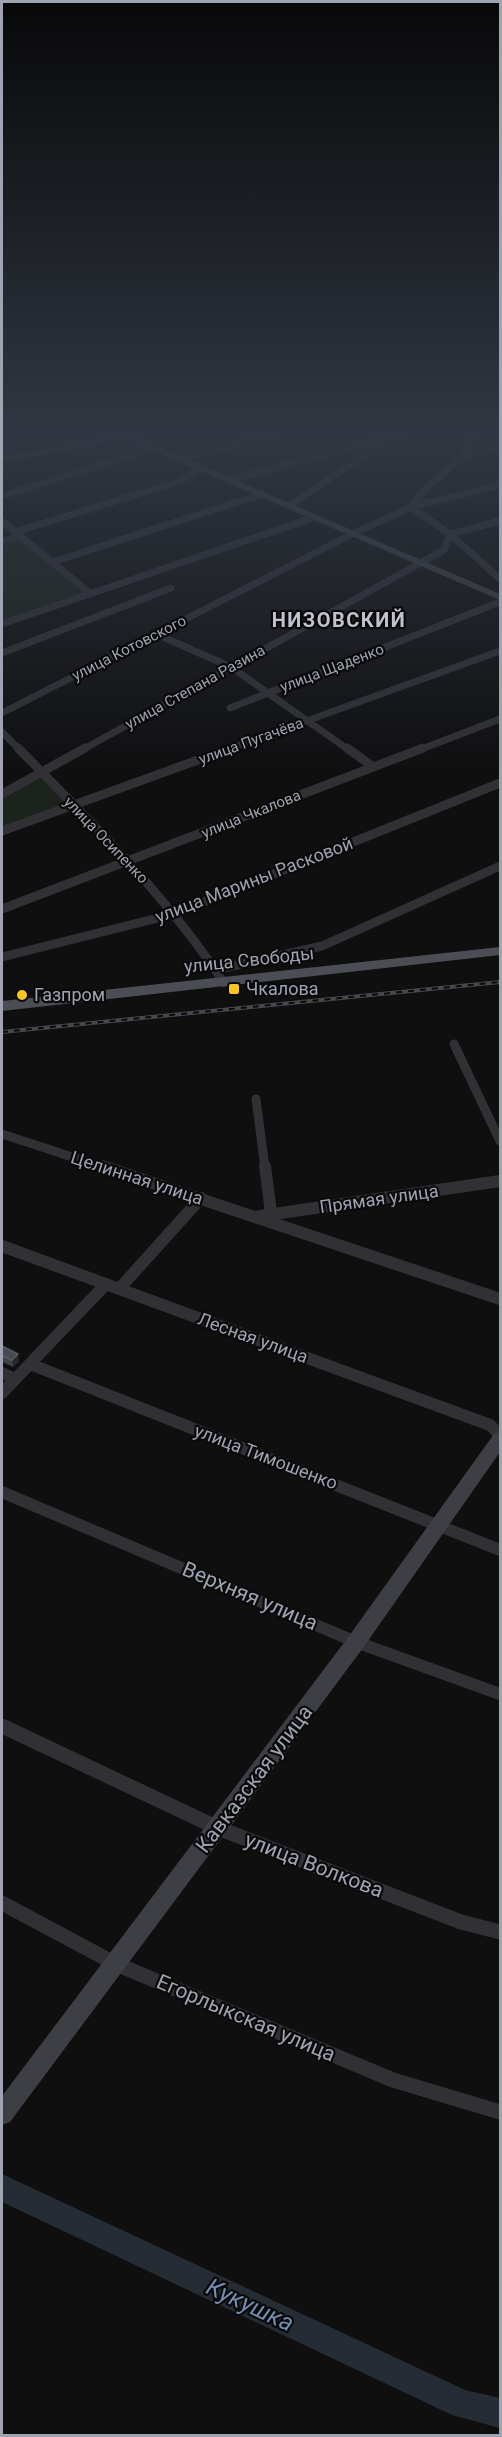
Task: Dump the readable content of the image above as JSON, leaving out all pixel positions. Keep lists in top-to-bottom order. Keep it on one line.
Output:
{"streets":{"main road":["улица Свободы","Кавказская улица"],"street":["улица Котовского","улица Щаденко","улица Степана Разина","улица Пугачёва","улица Чкалова","улица Осипенко","улица Марины Расковой","Целинная улица","Прямая улица","Лесная улица","улица Тимошенко","Верхняя улица","улица Волкова","Егорлыкская улица"]},"crossings":[["улица Степана Разина","улица Осипенко"],["улица Пугачёва","улица Осипенко"],["улица Чкалова","улица Осипенко"],["улица Осипенко","улица Марины Расковой"],["улица Осипенко","улица Свободы"],["Целинная улица","Прямая улица"],["Лесная улица","Кавказская улица"],["улица Тимошенко","Кавказская улица"],["Верхняя улица","Кавказская улица"],["Кавказская улица","улица Волкова"],["Кавказская улица","Егорлыкская улица"]],"districts":["НИЗОВСКИЙ"],"water":["Кукушка"],"places":{"transit":["Чкалова"],"other":["Газпром"]}}
